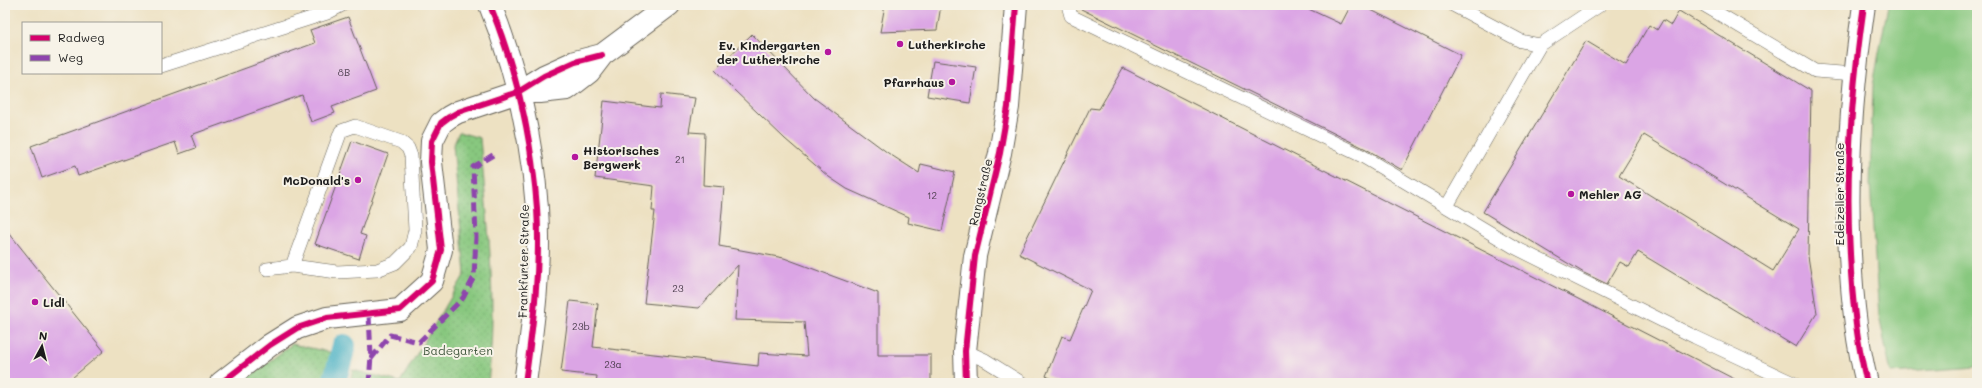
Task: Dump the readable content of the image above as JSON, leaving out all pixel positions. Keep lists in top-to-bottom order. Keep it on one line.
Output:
{"streets":{"street":["Rangstraße","Edelzeller Straße","Frankfurter Straße"]},"parks":["Badegarten"],"places":["Lutherkirche","Ev. Kindergarten der Lutherkirche","Pfarrhaus","Historisches Bergwerk","McDonald's","Mehler AG","Lidl"],"house_numbers":["8B","21","12","23","23b","23a"],"legend":["Radweg","Weg"],"north":"top"}
